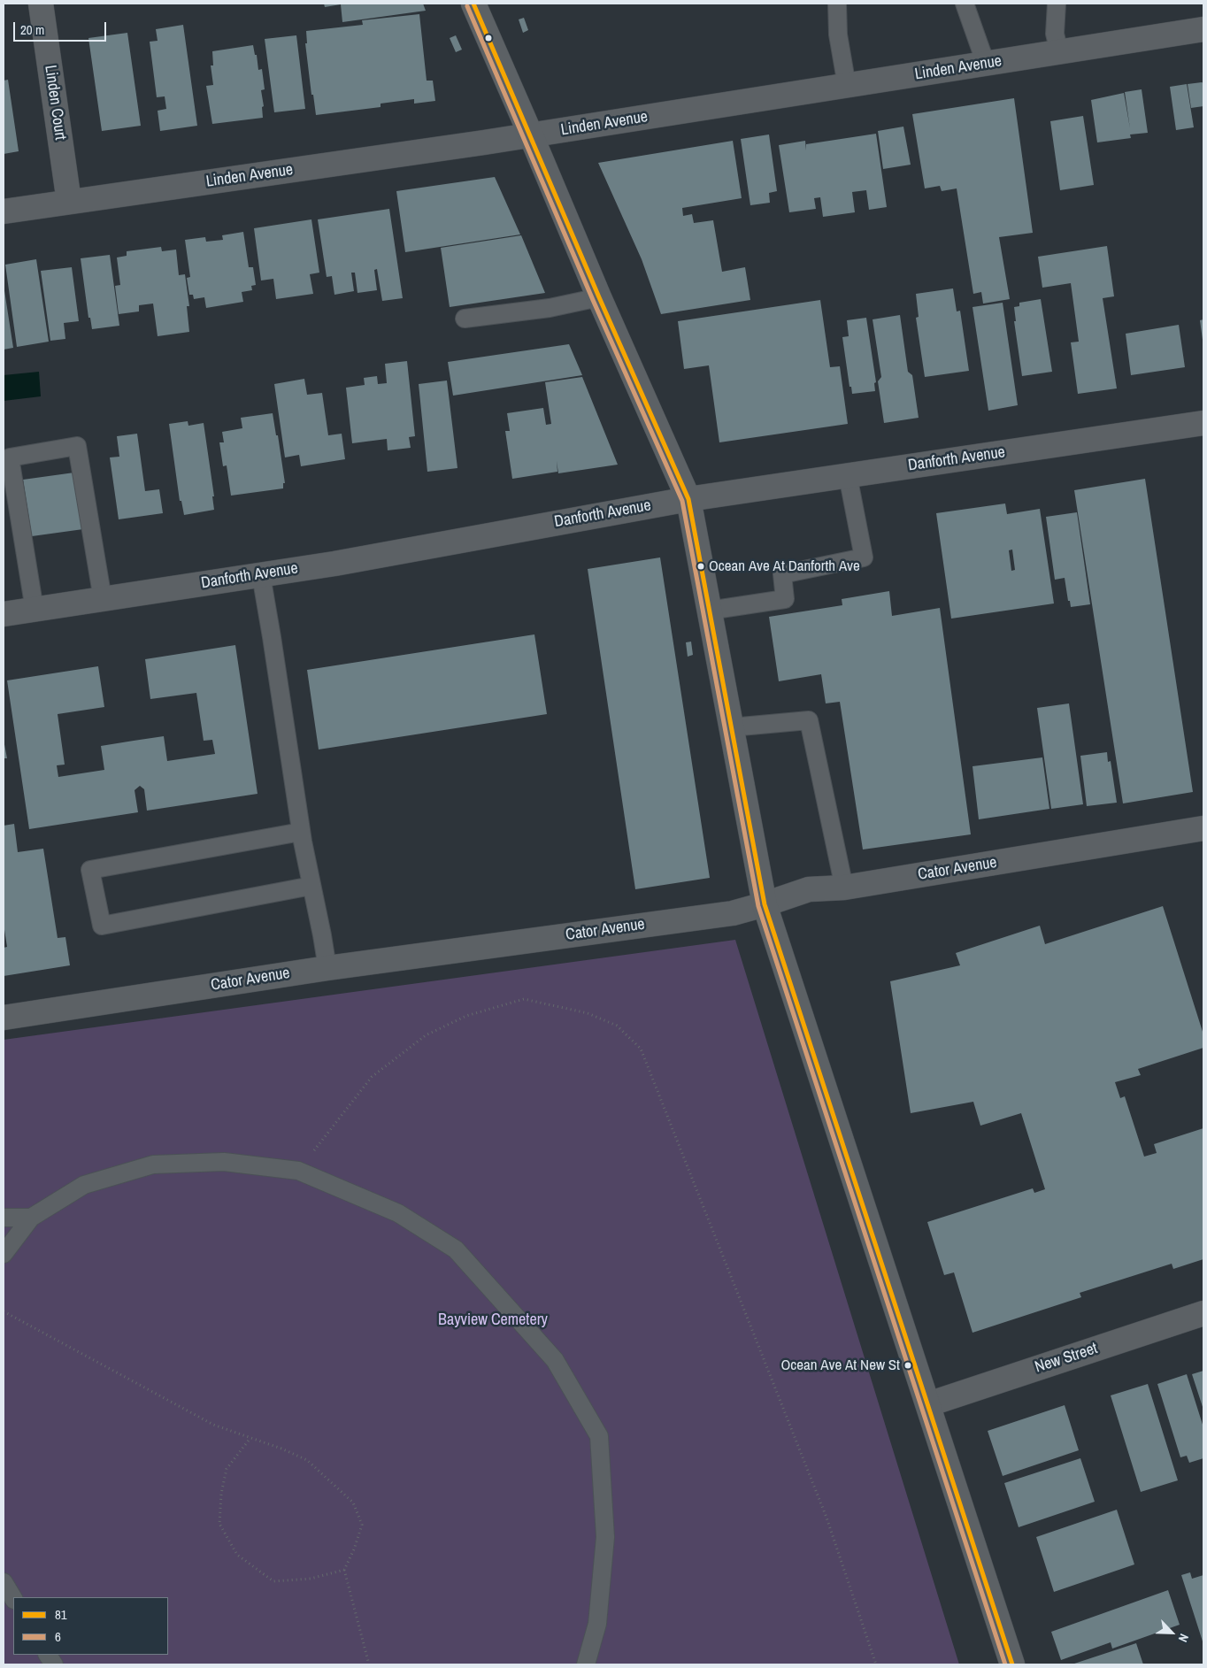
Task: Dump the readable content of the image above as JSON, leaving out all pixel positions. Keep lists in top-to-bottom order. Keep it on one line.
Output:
{"streets":{"street":["Linden Avenue","Linden Court","Danforth Avenue","Cator Avenue","New Street"]},"crossings":[["Linden Avenue","Linden Court"]],"parks":["Bayview Cemetery"],"places":["Ocean Ave At Danforth Ave","Ocean Ave At New St"],"lines":["transit line 81","transit line 6"],"legend":["81","6"],"scale_bar":"20 m","north":"bottom right"}
